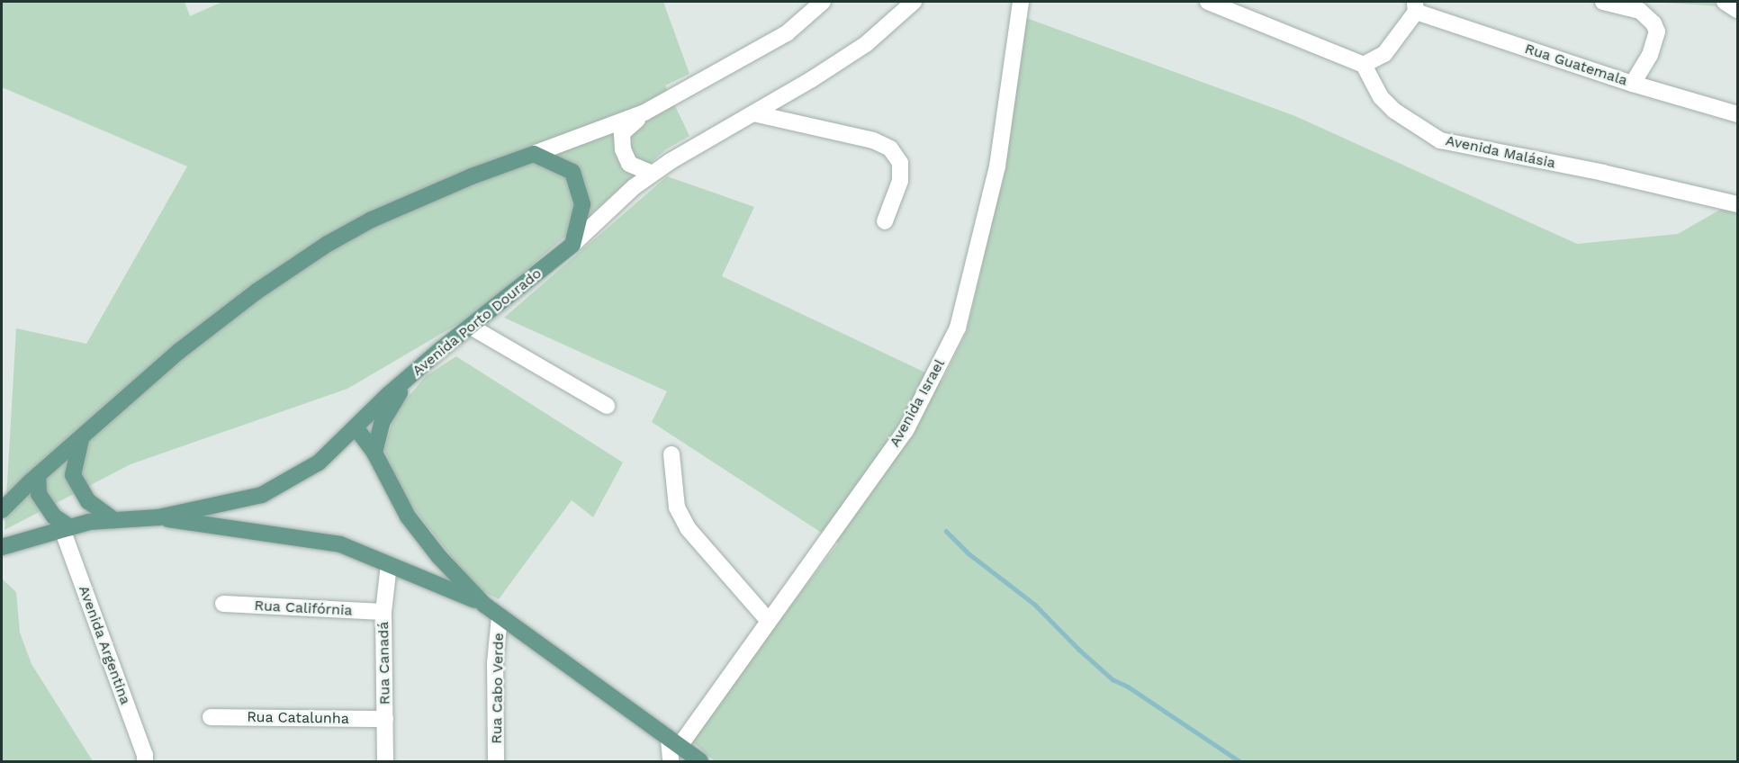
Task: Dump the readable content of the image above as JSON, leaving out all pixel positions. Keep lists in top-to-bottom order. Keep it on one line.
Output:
{"streets":{"main road":["Avenida Porto Dourado"],"street":["Rua Guatemala","Avenida Malásia","Avenida Israel","Rua Califórnia","Avenida Argentina","Rua Canadá","Rua Cabo Verde","Rua Catalunha"]},"crossings":[["Avenida Porto Dourado","Avenida Argentina"],["Rua Califórnia","Rua Canadá"],["Rua Canadá","Rua Catalunha"]]}
